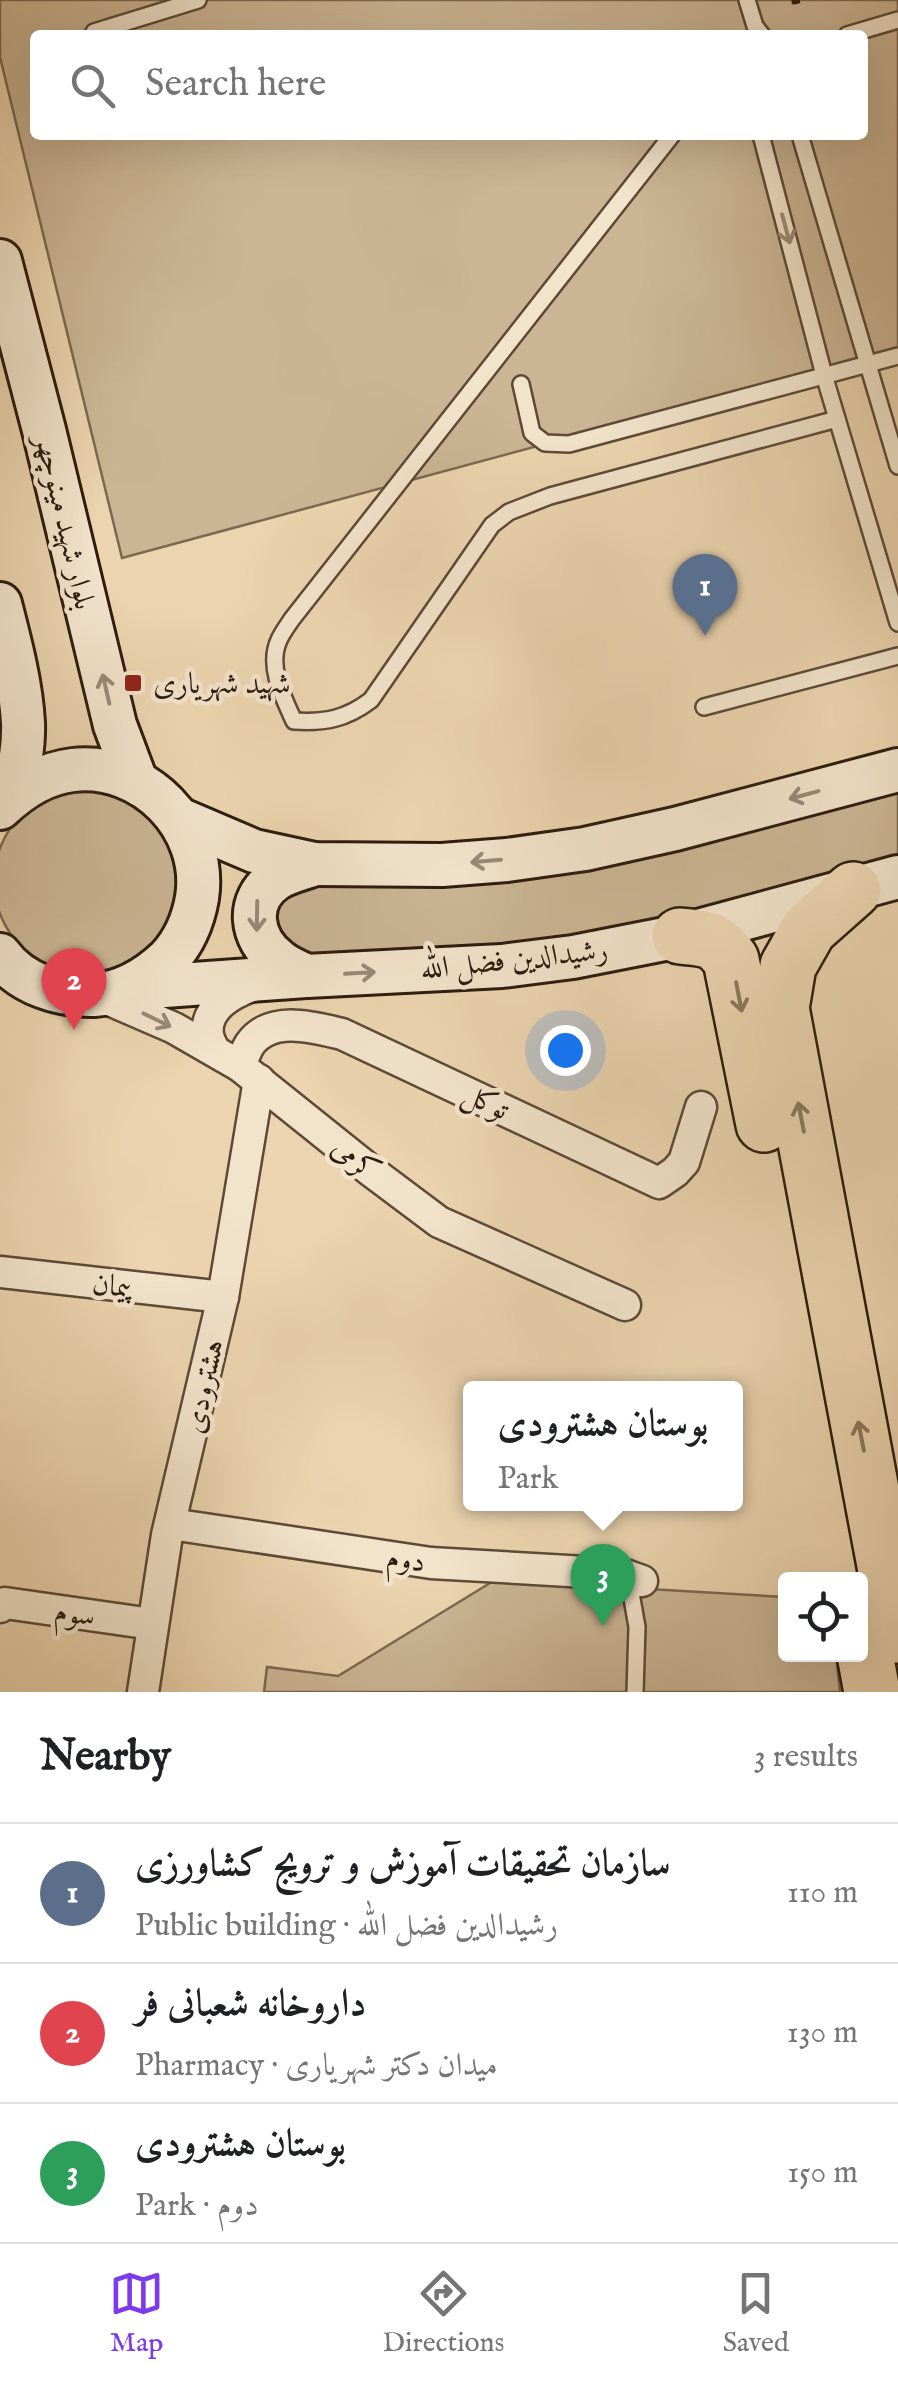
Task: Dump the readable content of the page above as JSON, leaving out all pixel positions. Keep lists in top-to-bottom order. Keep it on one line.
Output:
{"streets":{"main road":["بلوار شهید مینوچهر","رشیدالدین فضل الله"],"street":["توکل","کرمی","پیمان","هشترودی","دوم","سوم"]},"crossings":[["رشیدالدین فضل الله","کرمی"],["رشیدالدین فضل الله","هشترودی"],["توکل","کرمی"],["توکل","هشترودی"],["کرمی","هشترودی"],["پیمان","هشترودی"],["هشترودی","دوم"],["هشترودی","سوم"]],"places":{"transit":["شهید شهریاری"]},"page":{"search":"Search here","pins":["1","2","3"],"popup":["بوستان هشترودی","Park"],"heading":["Nearby","3 results"],"list":[{"mark":"1","name":"سازمان تحقیقات آموزش و ترویج کشاورزی","note":"Public building · رشیدالدین فضل الله","value":"110 m"},{"mark":"2","name":"داروخانه شعبانی فر","note":"Pharmacy · میدان دکتر شهریاری","value":"130 m"},{"mark":"3","name":"بوستان هشترودی","note":"Park · دوم","value":"150 m"}],"nav":["Map","Directions","Saved"]}}
